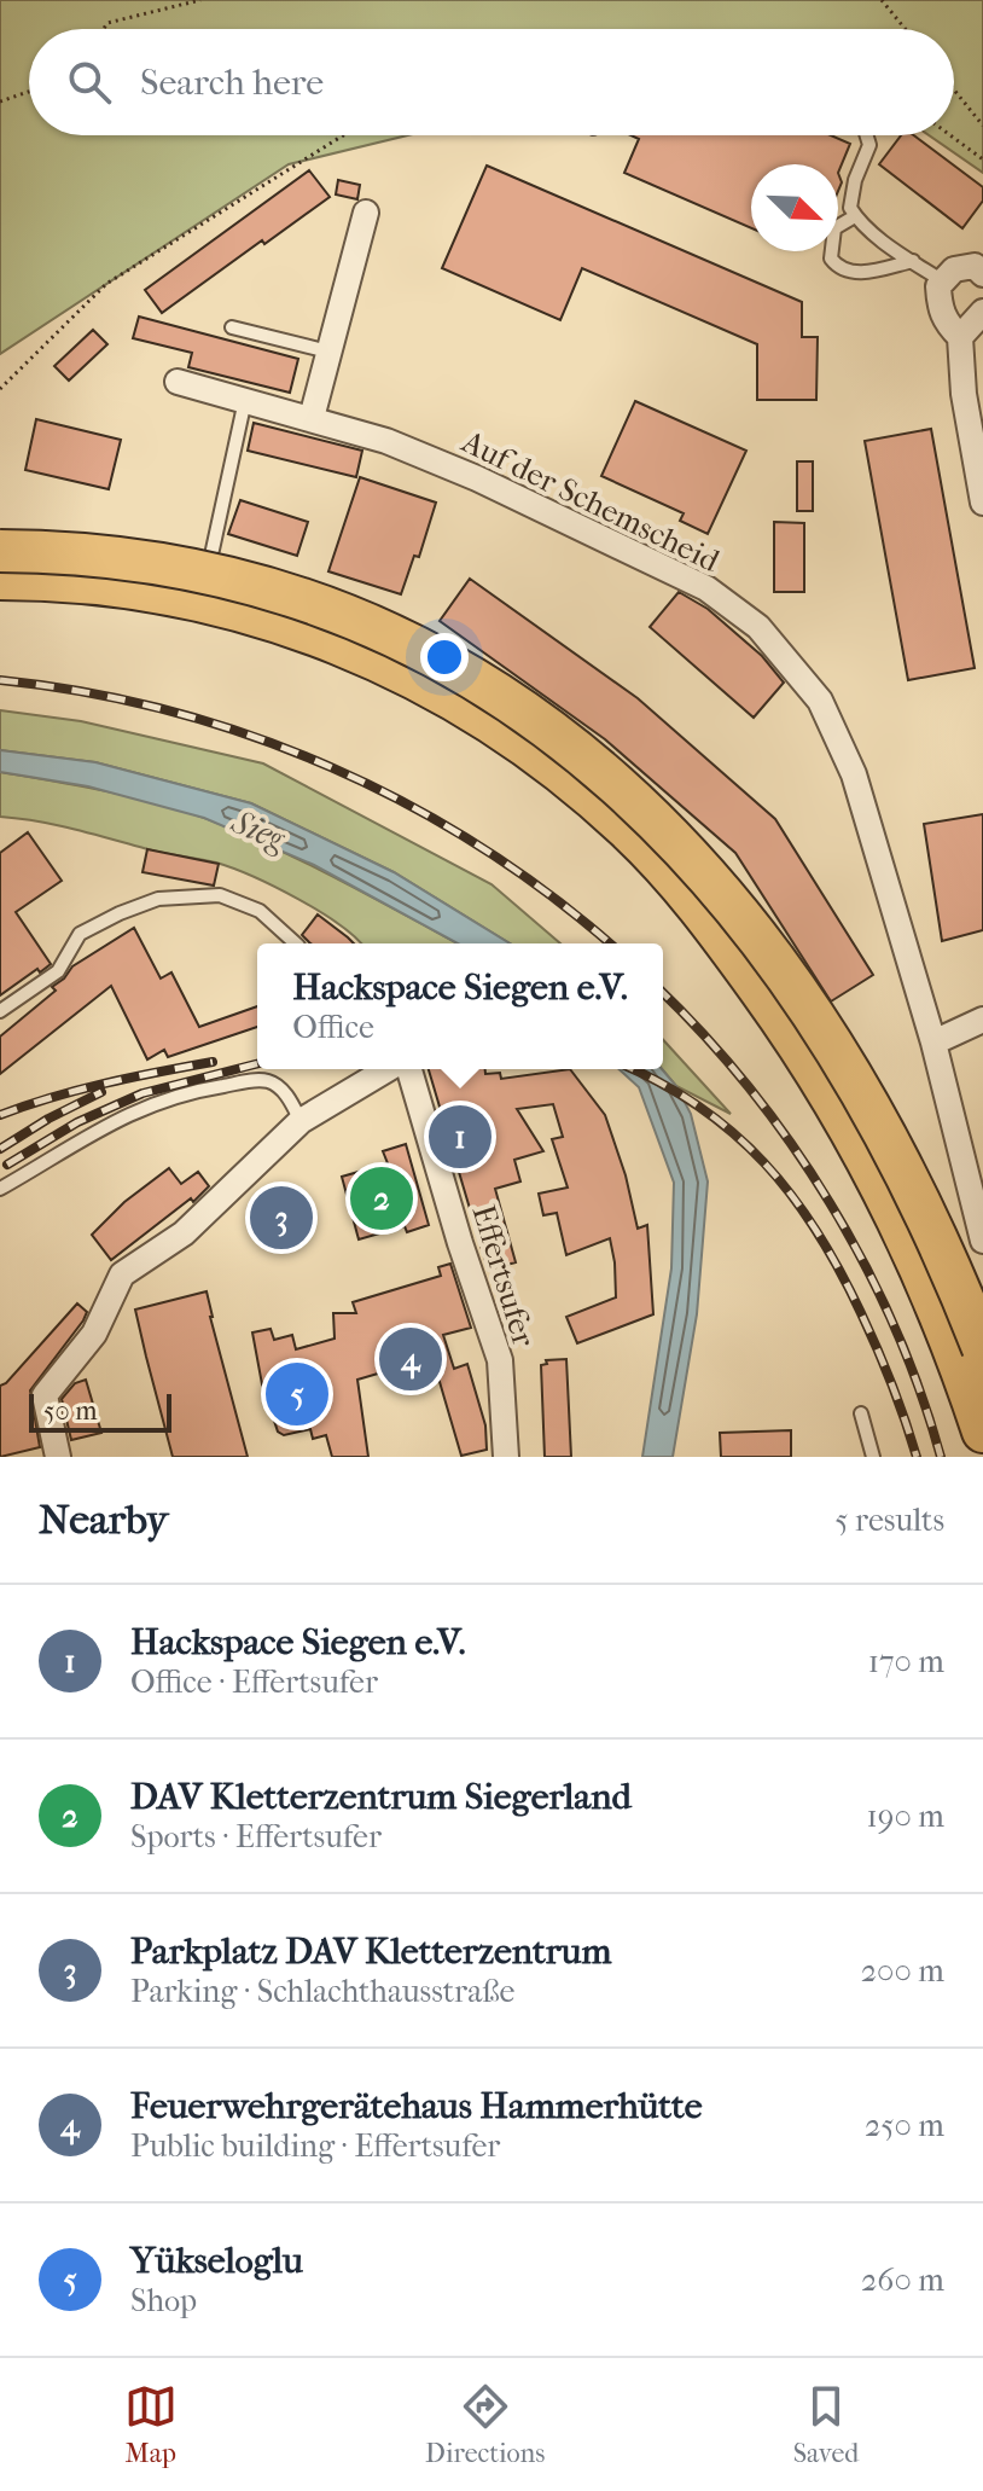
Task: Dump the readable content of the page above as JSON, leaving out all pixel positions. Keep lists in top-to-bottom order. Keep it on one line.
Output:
{"streets":{"street":["Auf der Schemscheid","Effertsufer"]},"water":["Sieg"],"scale_bar":"50 m","north":"bottom right","page":{"search":"Search here","popup":["Hackspace Siegen e.V.","Office"],"pins":["1","2","3","4","5"],"scale":"50 m","heading":["Nearby","5 results"],"list":[{"mark":"1","name":"Hackspace Siegen e.V.","note":"Office · Effertsufer","value":"170 m"},{"mark":"2","name":"DAV Kletterzentrum Siegerland","note":"Sports · Effertsufer","value":"190 m"},{"mark":"3","name":"Parkplatz DAV Kletterzentrum","note":"Parking · Schlachthausstraße","value":"200 m"},{"mark":"4","name":"Feuerwehrgerätehaus Hammerhütte","note":"Public building · Effertsufer","value":"250 m"},{"mark":"5","name":"Yükseloglu","note":"Shop","value":"260 m"}],"nav":["Map","Directions","Saved"]}}
